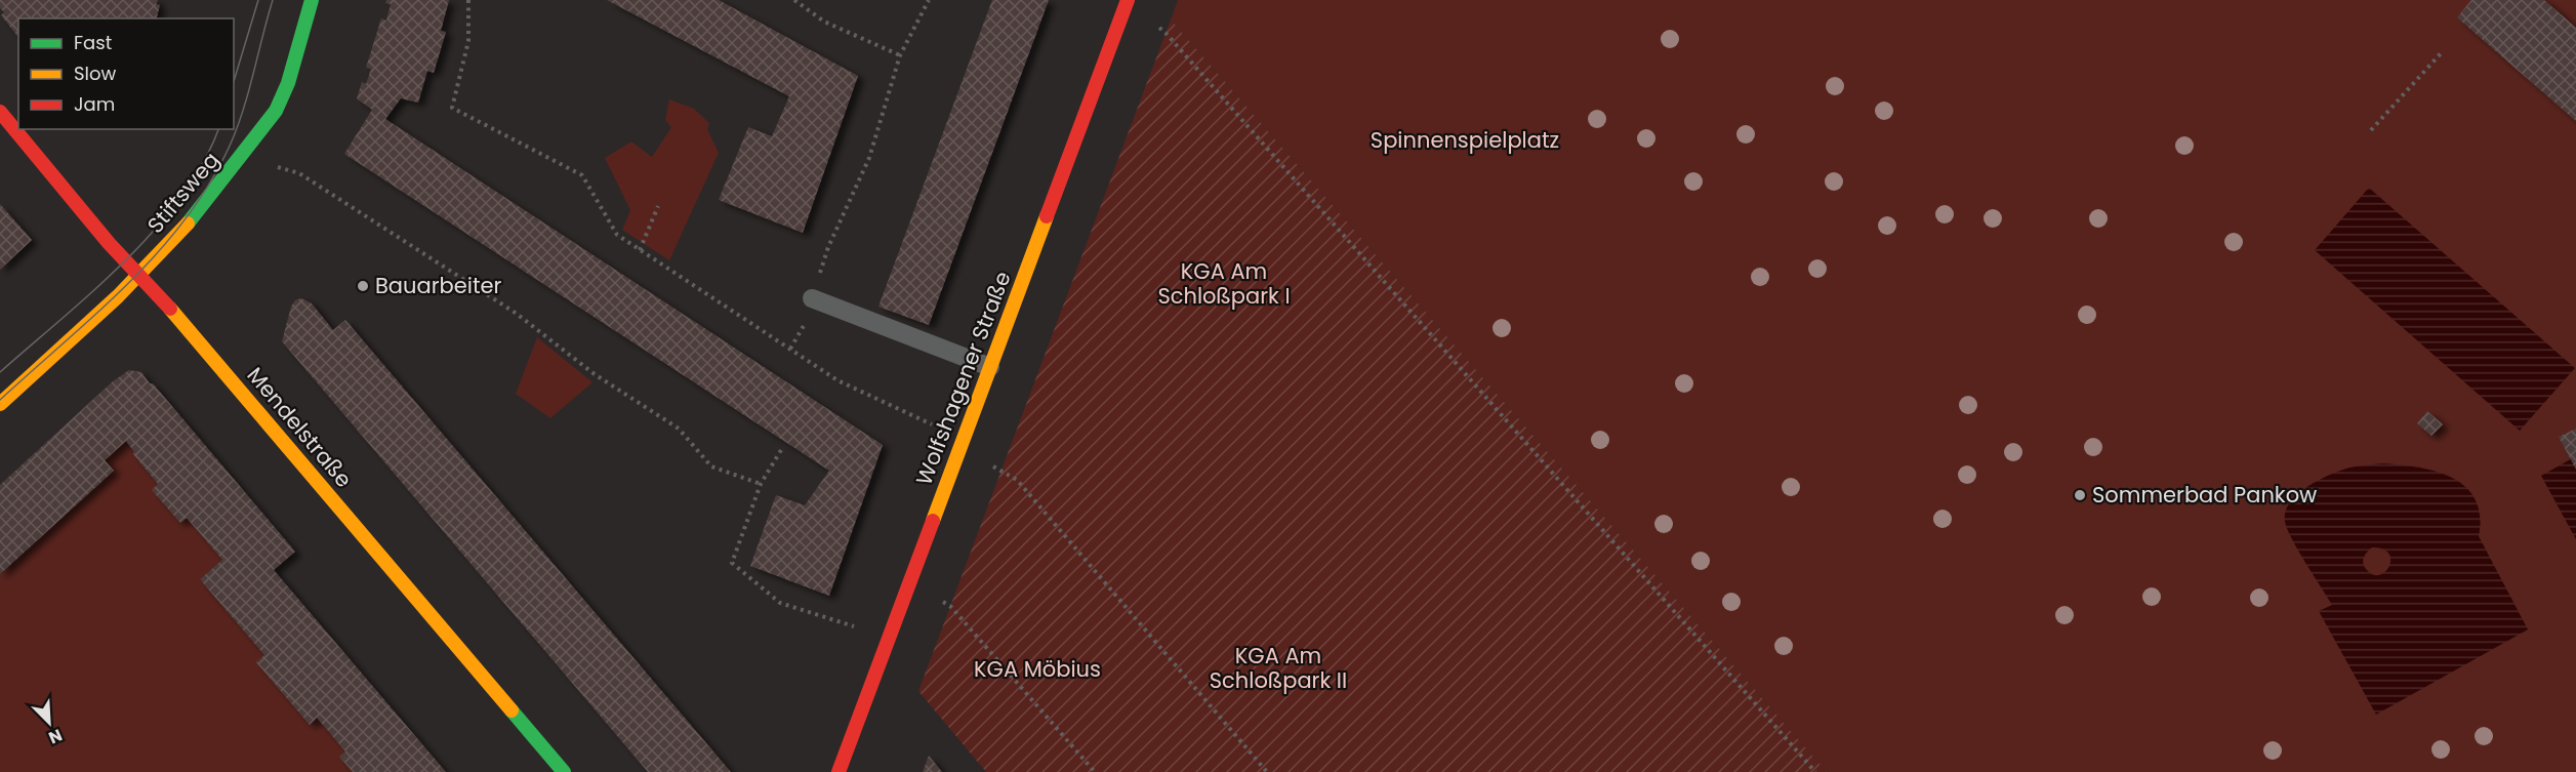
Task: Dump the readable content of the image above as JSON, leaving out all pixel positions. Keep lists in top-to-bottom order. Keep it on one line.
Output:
{"streets":{"street":["Stiftsweg","Wolfshagener Straße","Mendelstraße"]},"crossings":[["Stiftsweg","Mendelstraße"]],"parks":["Spinnenspielplatz","KGA Am Schloßpark I","KGA Am Schloßpark II","KGA Möbius"],"places":["Bauarbeiter","Sommerbad Pankow"],"legend":["Fast","Slow","Jam"],"north":"bottom right"}
